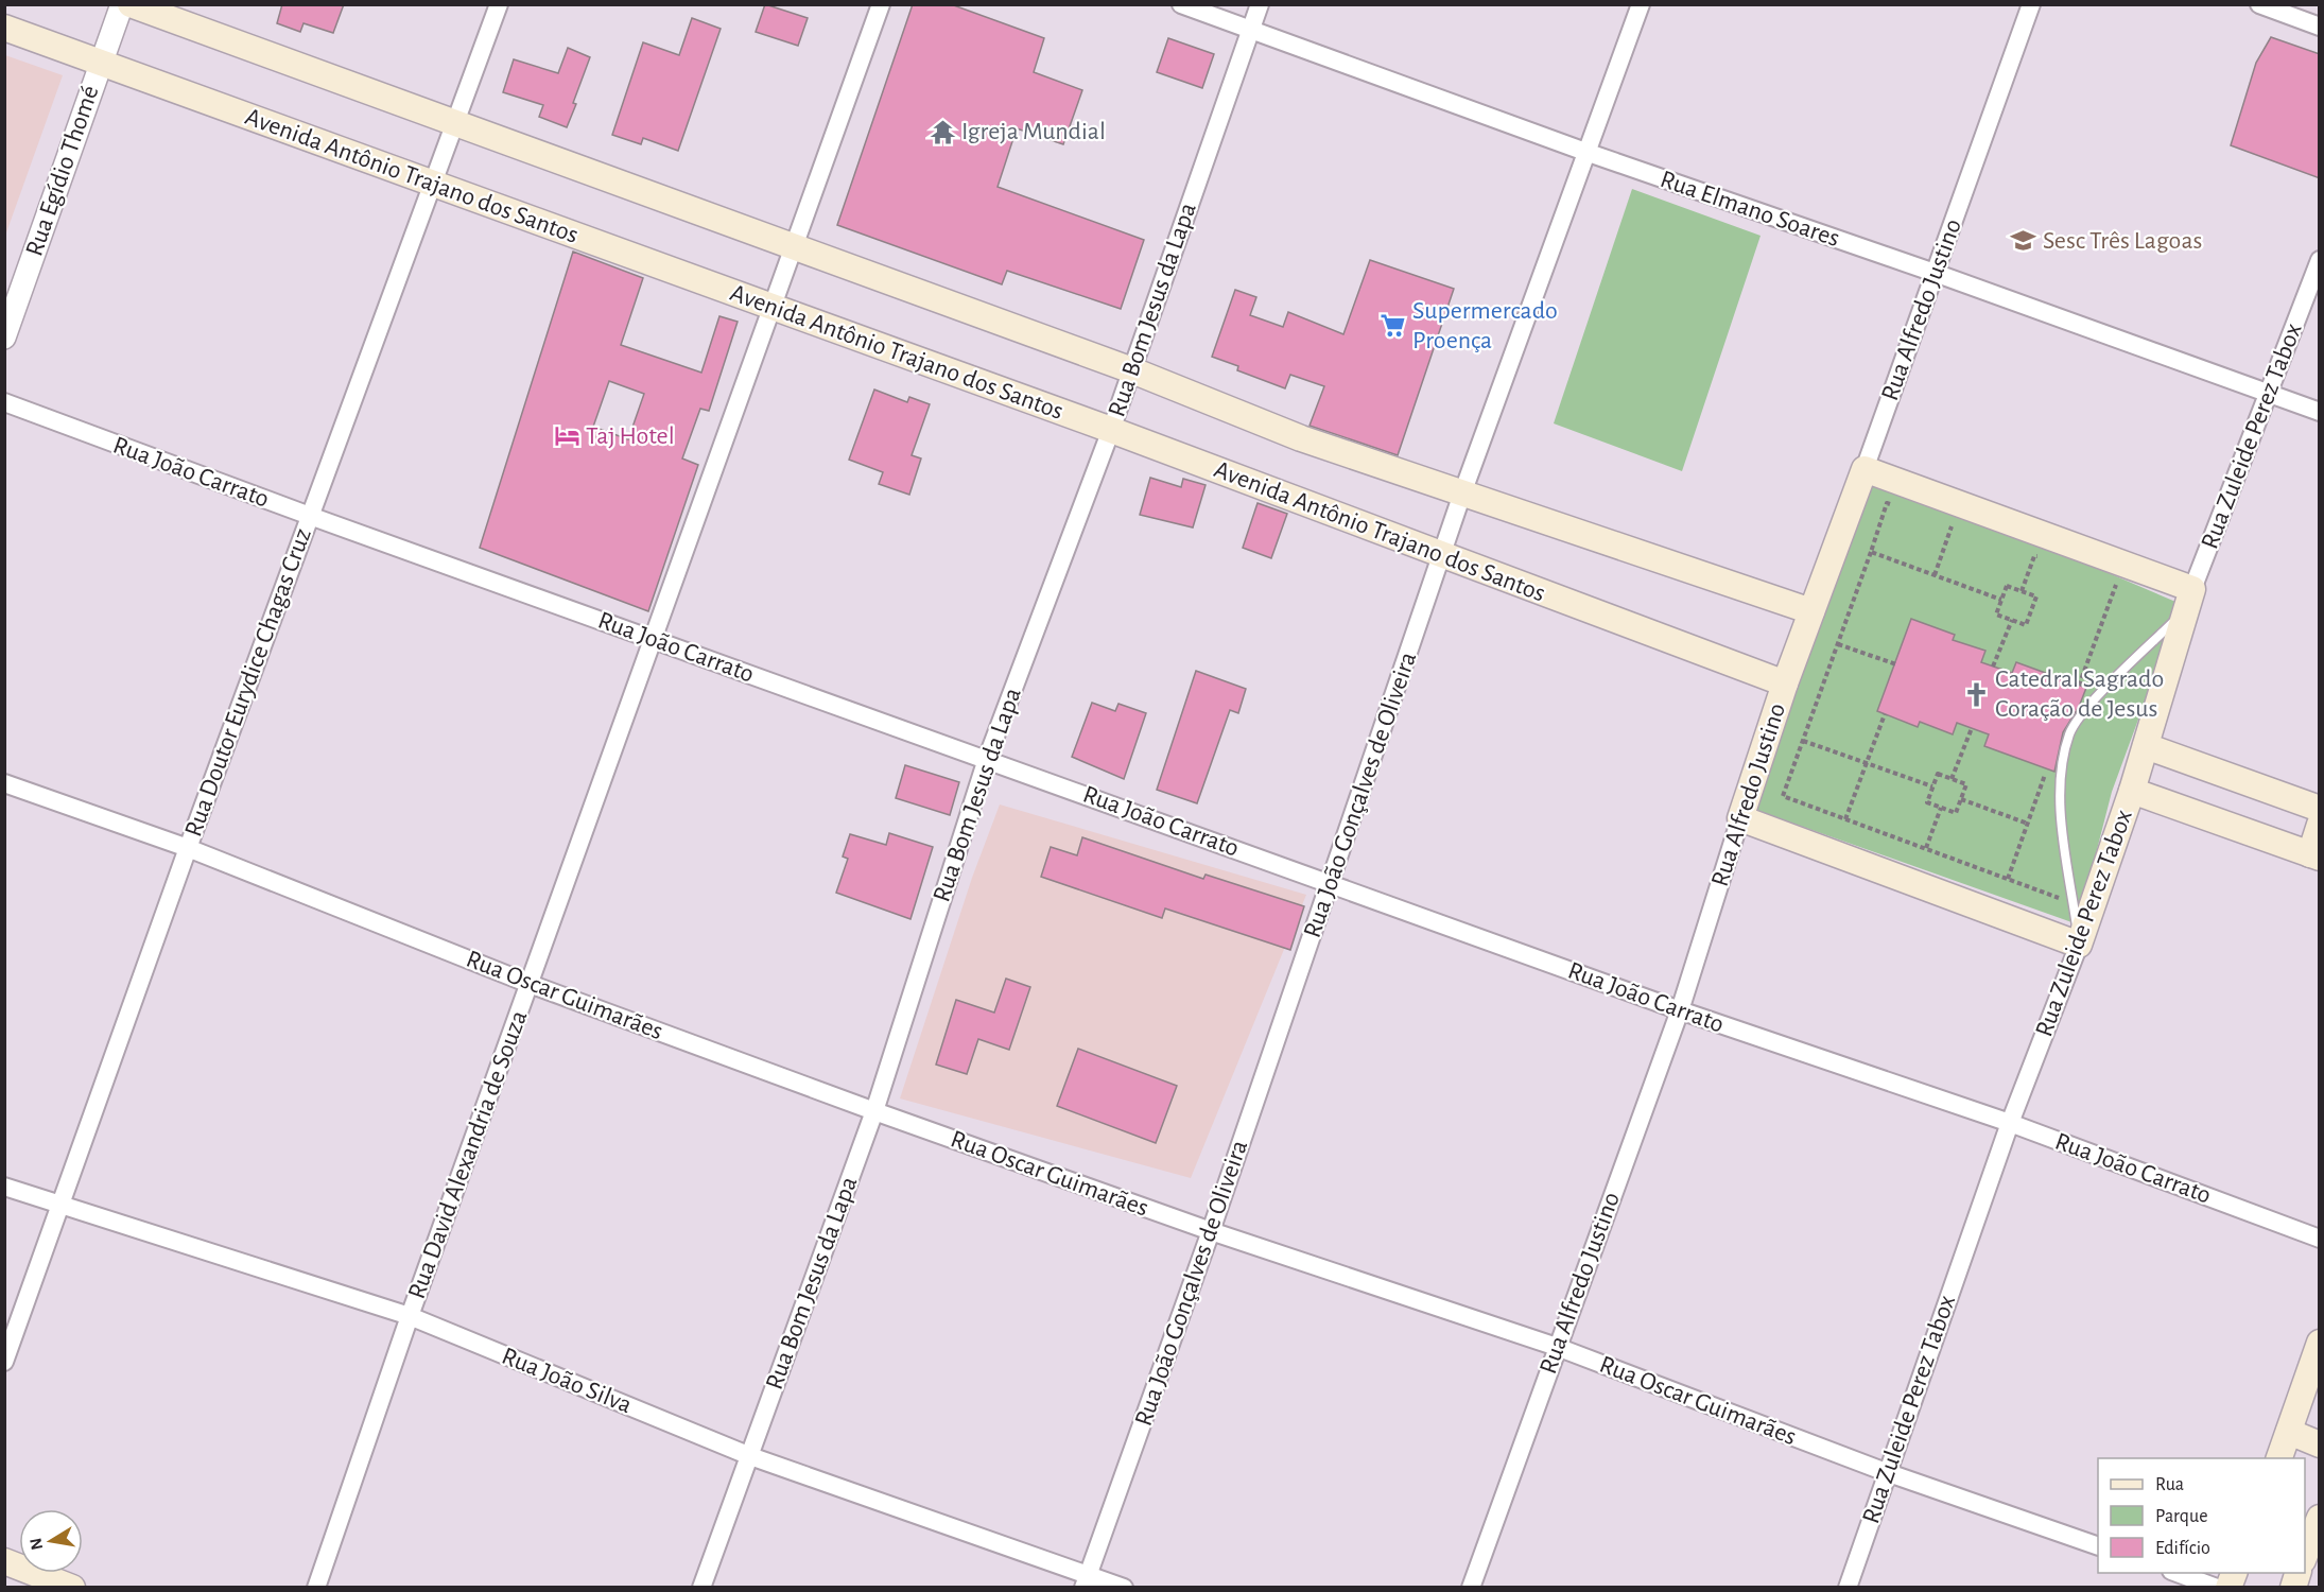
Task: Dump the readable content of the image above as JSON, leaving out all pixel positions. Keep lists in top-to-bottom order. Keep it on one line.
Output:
{"streets":{"main road":["Avenida Antônio Trajano dos Santos","Rua Alfredo Justino","Rua Zuleide Perez Tabox"],"street":["Rua Egídio Thomé","Rua Elmano Soares","Rua Bom Jesus da Lapa","Rua João Carrato","Rua Doutor Eurydice Chagas Cruz","Rua João Gonçalves de Oliveira","Rua Oscar Guimarães","Rua David Alexandria de Souza","Rua João Silva"]},"crossings":[["Rua Egídio Thomé","Avenida Antônio Trajano dos Santos"],["Avenida Antônio Trajano dos Santos","Rua Bom Jesus da Lapa"],["Avenida Antônio Trajano dos Santos","Rua Alfredo Justino"],["Avenida Antônio Trajano dos Santos","Rua Doutor Eurydice Chagas Cruz"],["Avenida Antônio Trajano dos Santos","Rua João Gonçalves de Oliveira"],["Avenida Antônio Trajano dos Santos","Rua David Alexandria de Souza"],["Rua Elmano Soares","Rua Bom Jesus da Lapa"],["Rua Elmano Soares","Rua Alfredo Justino"],["Rua Elmano Soares","Rua Zuleide Perez Tabox"],["Rua Elmano Soares","Rua João Gonçalves de Oliveira"],["Rua Bom Jesus da Lapa","Rua João Carrato"],["Rua Bom Jesus da Lapa","Rua Oscar Guimarães"],["Rua Bom Jesus da Lapa","Rua João Silva"],["Rua Alfredo Justino","Rua João Carrato"],["Rua Alfredo Justino","Rua Oscar Guimarães"],["Rua Zuleide Perez Tabox","Rua João Carrato"],["Rua Zuleide Perez Tabox","Rua Oscar Guimarães"],["Rua João Carrato","Rua Doutor Eurydice Chagas Cruz"],["Rua João Carrato","Rua João Gonçalves de Oliveira"],["Rua João Carrato","Rua David Alexandria de Souza"],["Rua Doutor Eurydice Chagas Cruz","Rua Oscar Guimarães"],["Rua Doutor Eurydice Chagas Cruz","Rua João Silva"],["Rua João Gonçalves de Oliveira","Rua Oscar Guimarães"],["Rua João Gonçalves de Oliveira","Rua João Silva"],["Rua Oscar Guimarães","Rua David Alexandria de Souza"],["Rua David Alexandria de Souza","Rua João Silva"]],"places":{"temple":["Igreja Mundial"],"school or university":["Sesc Três Lagoas"],"supermarket":["Supermercado Proença"],"hotel":["Taj Hotel"],"church":["Catedral Sagrado Coração de Jesus"]},"legend":["Rua","Parque","Edifício"],"north":"left"}
